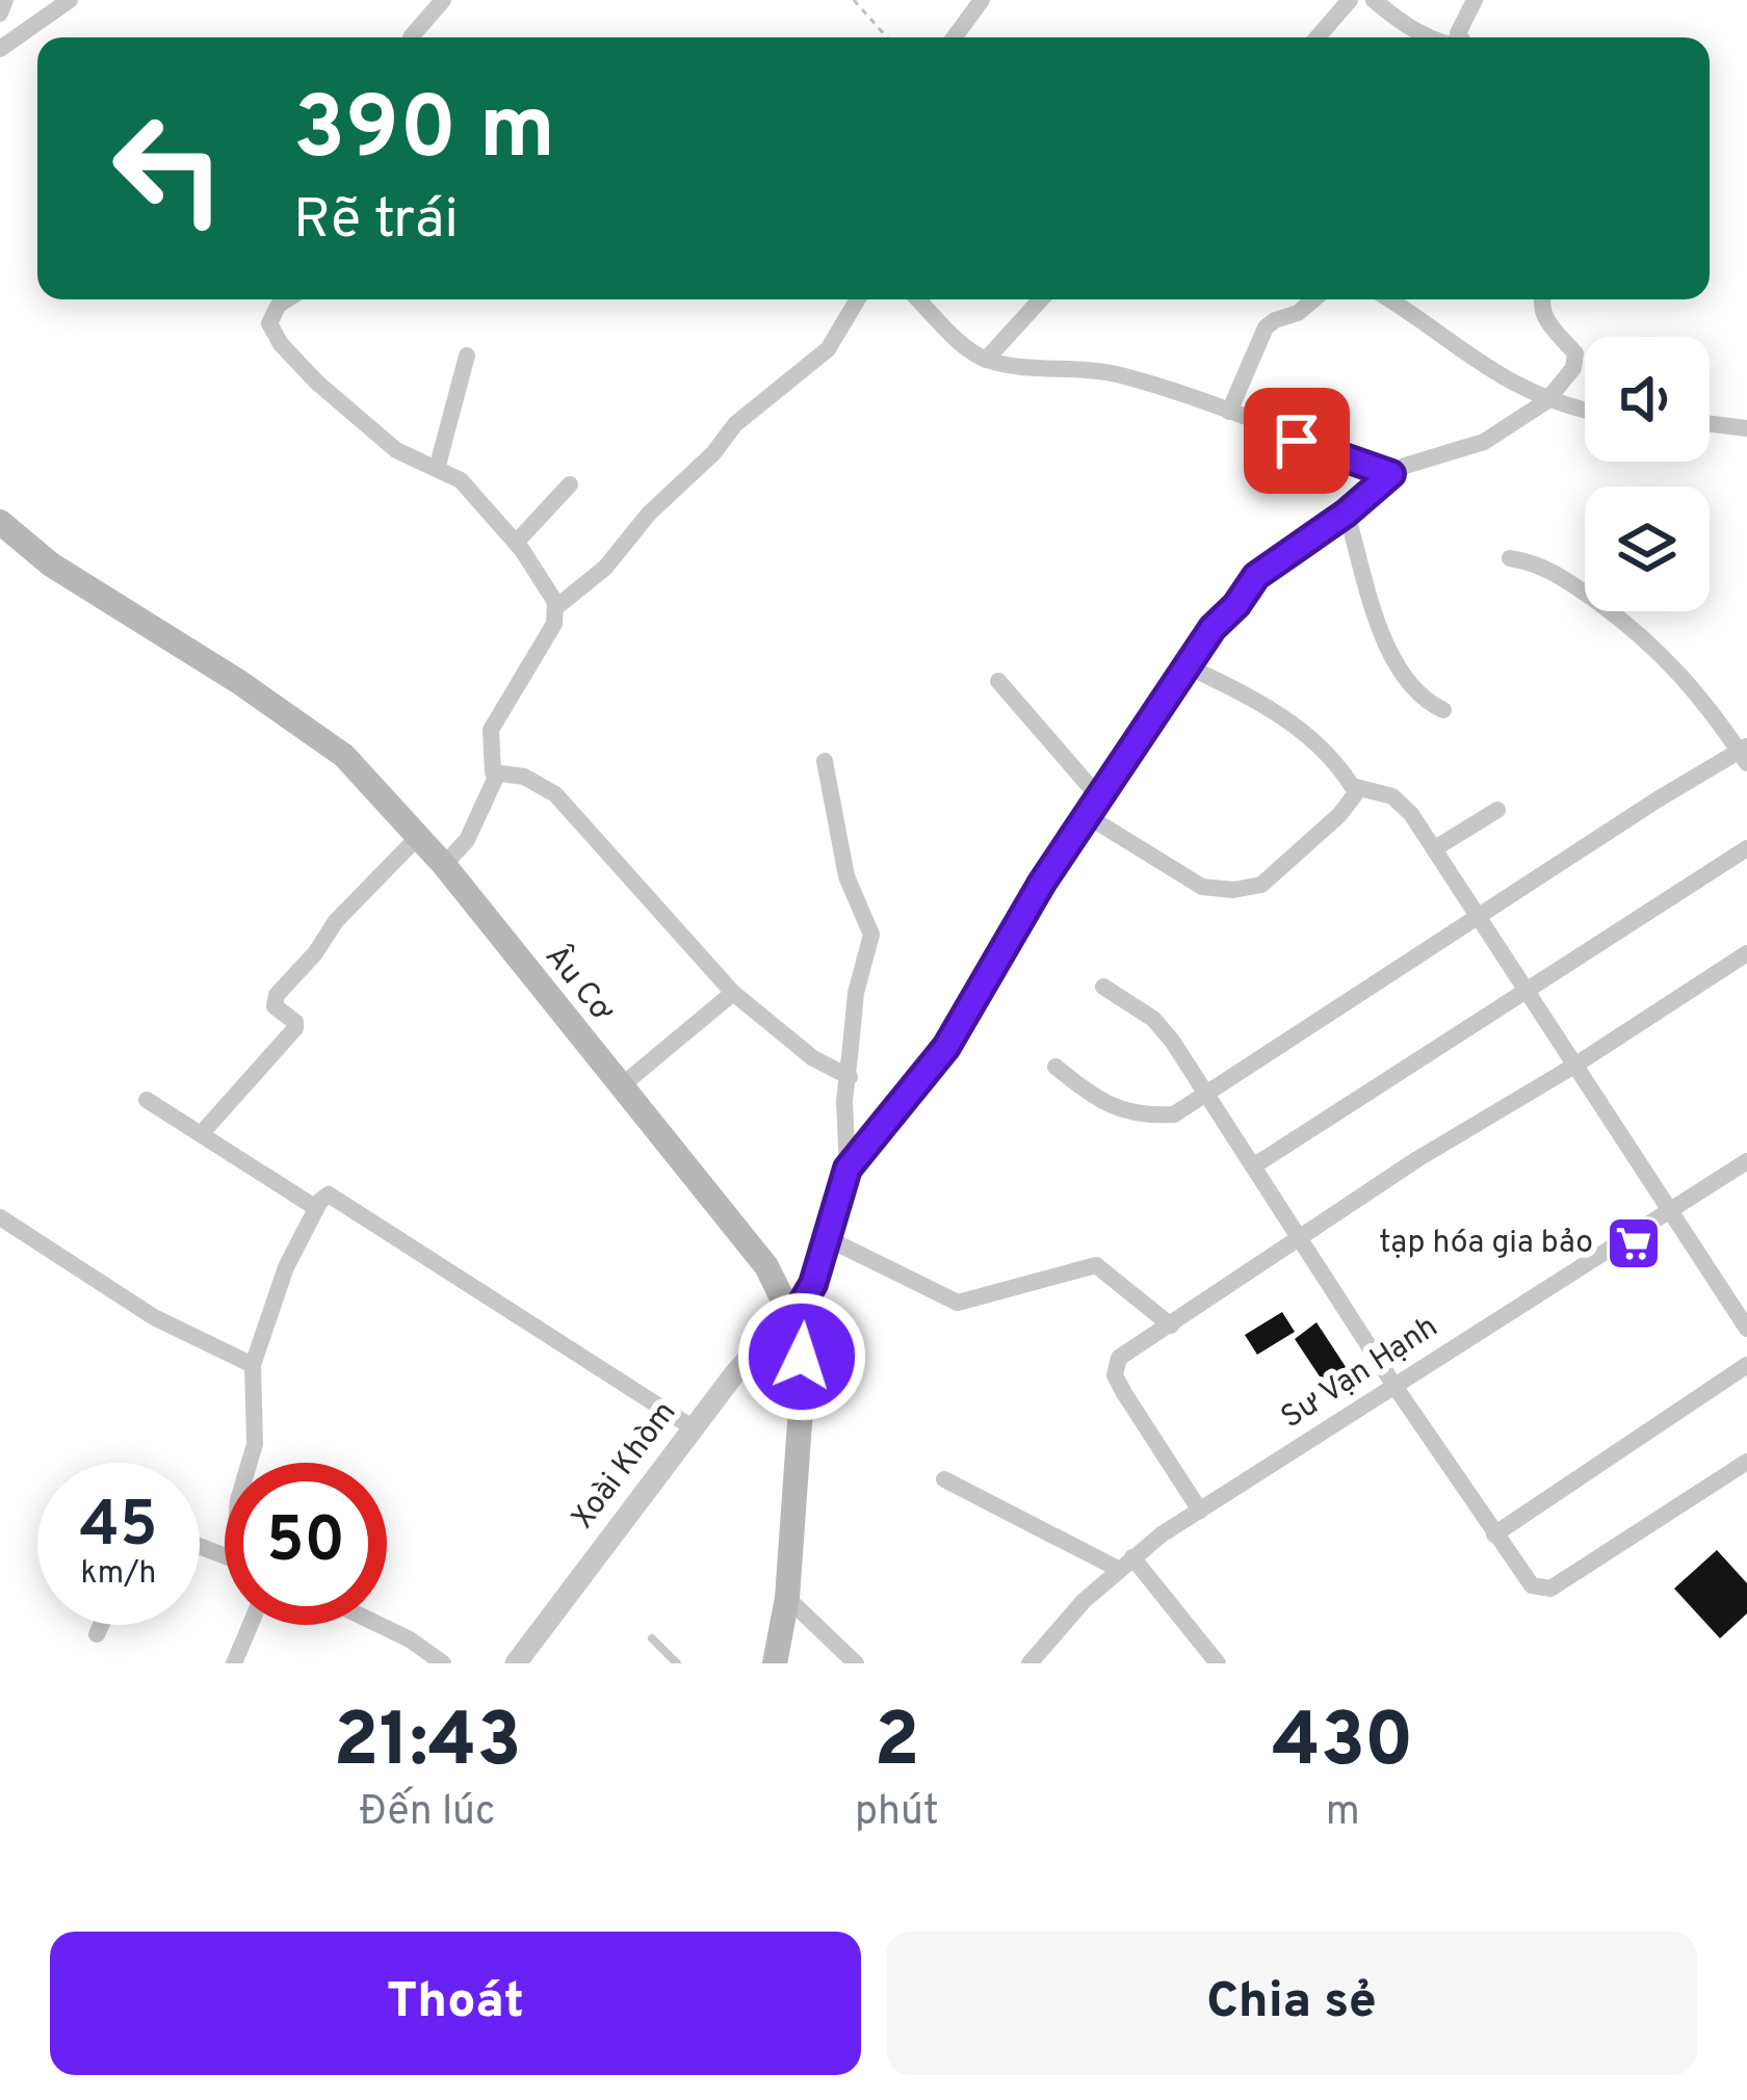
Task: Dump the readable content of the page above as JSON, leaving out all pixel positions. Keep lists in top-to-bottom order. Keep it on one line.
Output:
{"streets":{"main road":["Âu Cơ"],"street":["Sư Vạn Hạnh","Xoài Khòm"]},"crossings":[["Âu Cơ","Xoài Khòm"]],"places":{"supermarket":["tạp hóa gia bảo"]},"page":{"turn":["390 m","Rẽ trái"],"speed":"45 km/h","limit":"50","eta":["21:43","Đến lúc","2","phút","430","m"],"buttons":["Thoát","Chia sẻ"]}}
